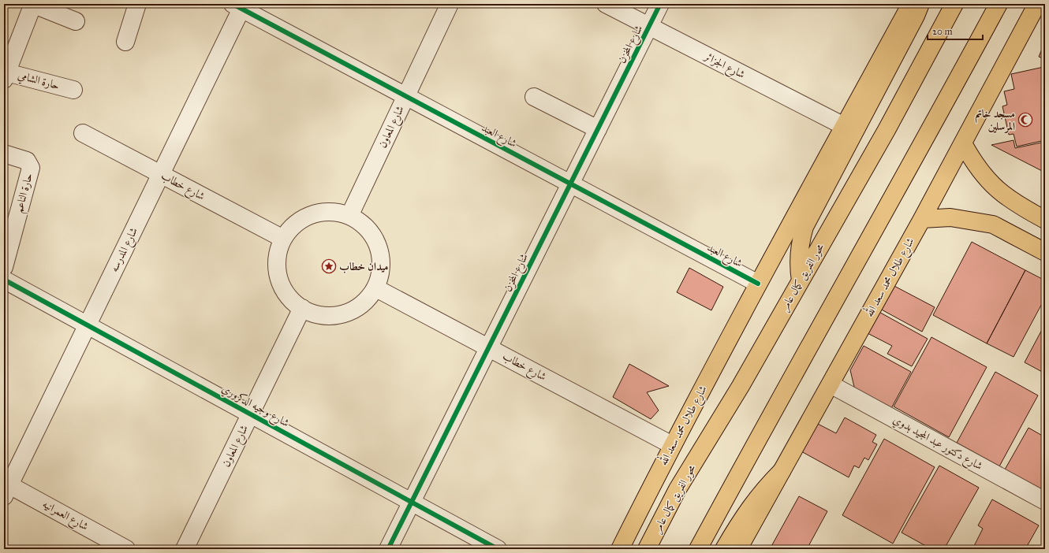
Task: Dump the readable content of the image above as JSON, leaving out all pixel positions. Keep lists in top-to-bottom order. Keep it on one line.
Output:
{"streets":{"main road":["محور الفريق كمال عامر","شارع طلال محمد سعد الله"],"street":["شارع المخزن","شارع الجزائر","حارة الشامي","شارع المعاون","شارع العبد","شارع خطاب","حارة الناعم","شارع المدرسه","شارع وجيه الدكروري","شارع دكتور عبد المجيد بدوي","شارع العمرانيه"]},"crossings":[["شارع المخزن","شارع الجزائر"],["شارع المخزن","شارع العبد"],["شارع المخزن","شارع خطاب"],["شارع المخزن","شارع وجيه الدكروري"],["شارع الجزائر","شارع طلال محمد سعد الله"],["شارع المعاون","شارع العبد"],["شارع المعاون","شارع خطاب"],["شارع المعاون","شارع وجيه الدكروري"],["شارع العبد","شارع المدرسه"],["شارع العبد","شارع طلال محمد سعد الله"],["شارع خطاب","شارع المدرسه"],["شارع خطاب","شارع طلال محمد سعد الله"],["شارع المدرسه","شارع وجيه الدكروري"],["شارع المدرسه","شارع العمرانيه"],["شارع طلال محمد سعد الله","شارع دكتور عبد المجيد بدوي"]],"places":{"mosque":["مسجد خاتم المرسلين"],"place":["ميدان خطاب"]},"scale_bar":"20 m"}
